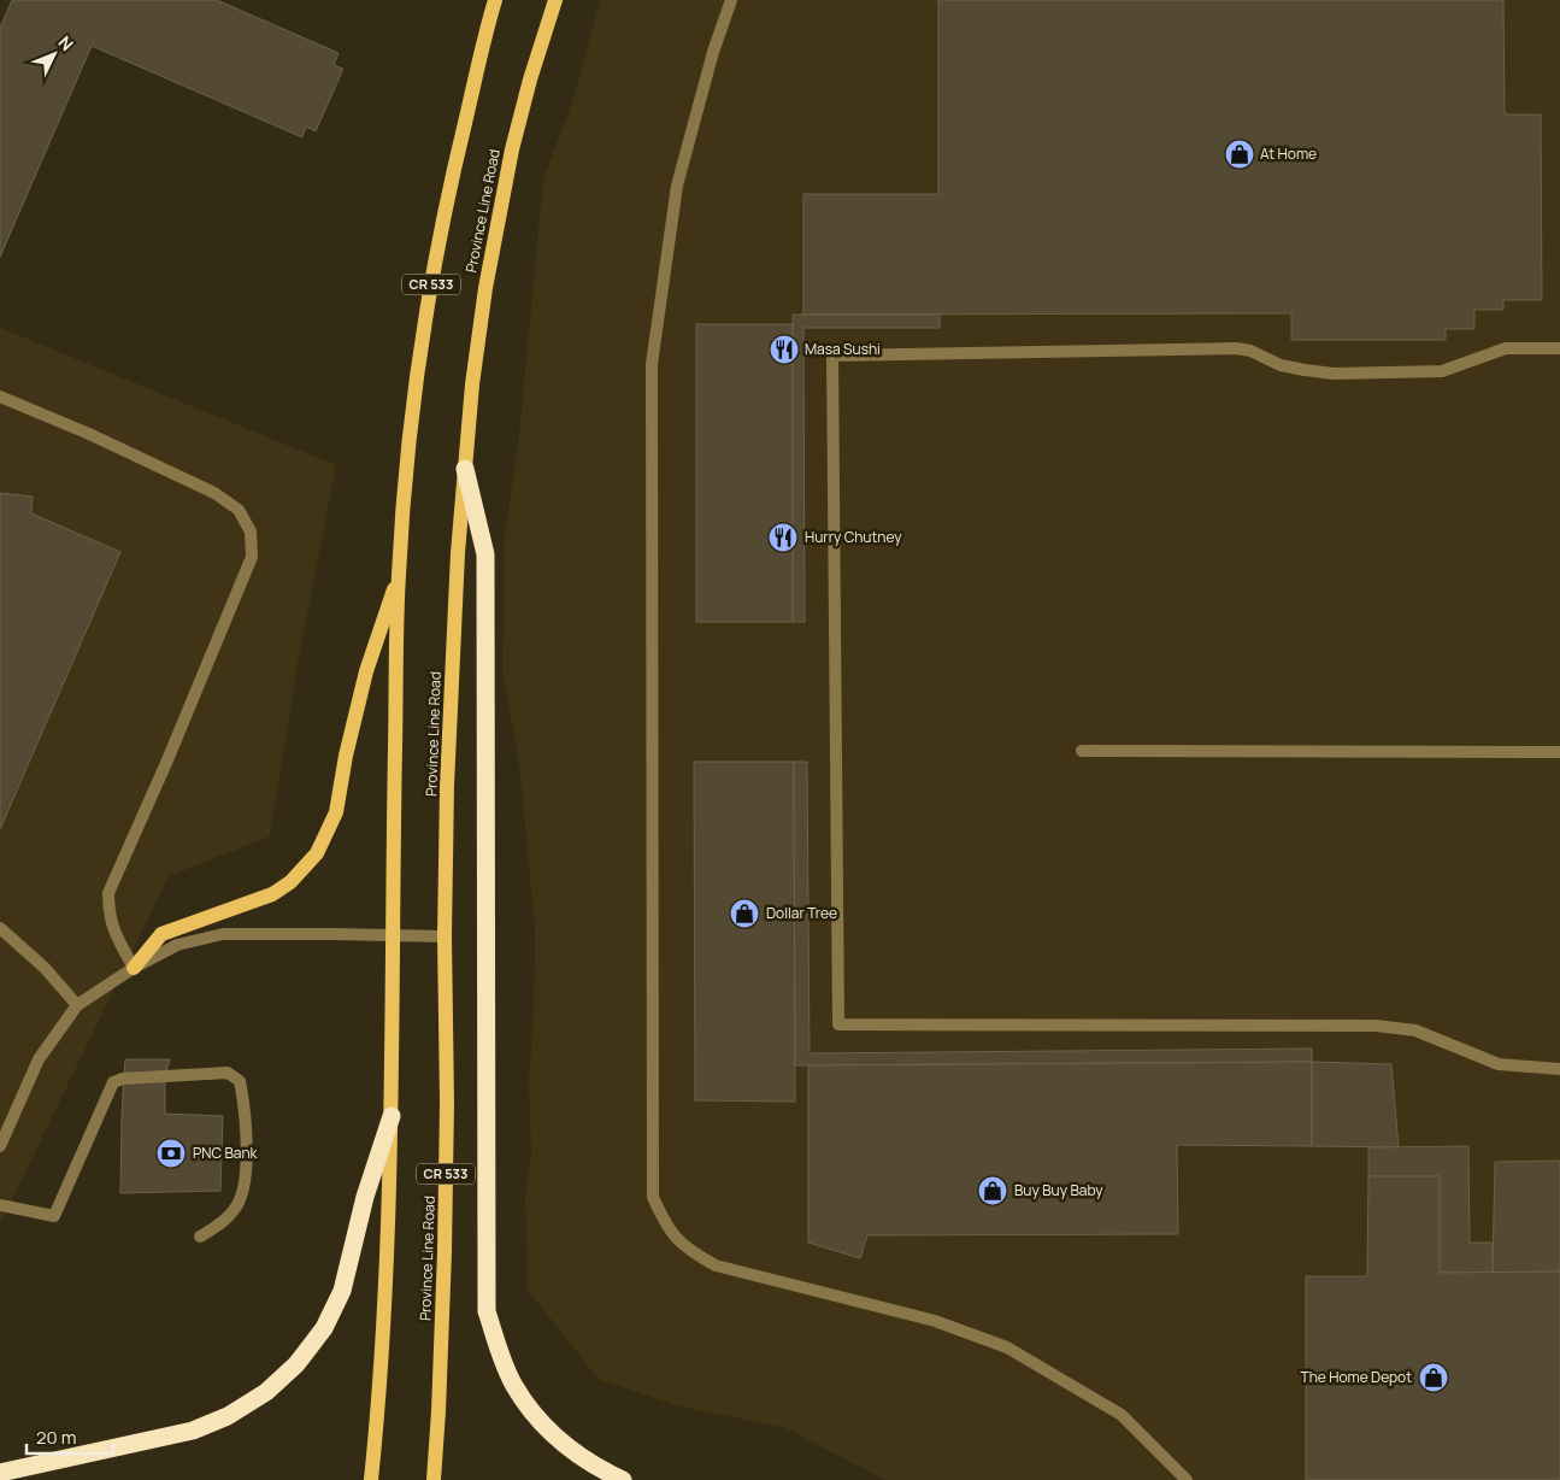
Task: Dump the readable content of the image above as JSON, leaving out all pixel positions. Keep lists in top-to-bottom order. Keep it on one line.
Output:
{"streets":{"main road":["Province Line Road","CR 533"]},"places":{"shop":["At Home","Dollar Tree","Buy Buy Baby","The Home Depot"],"restaurant":["Masa Sushi","Hurry Chutney"],"bank":["PNC Bank"]},"scale_bar":"20 m","north":"top right"}
